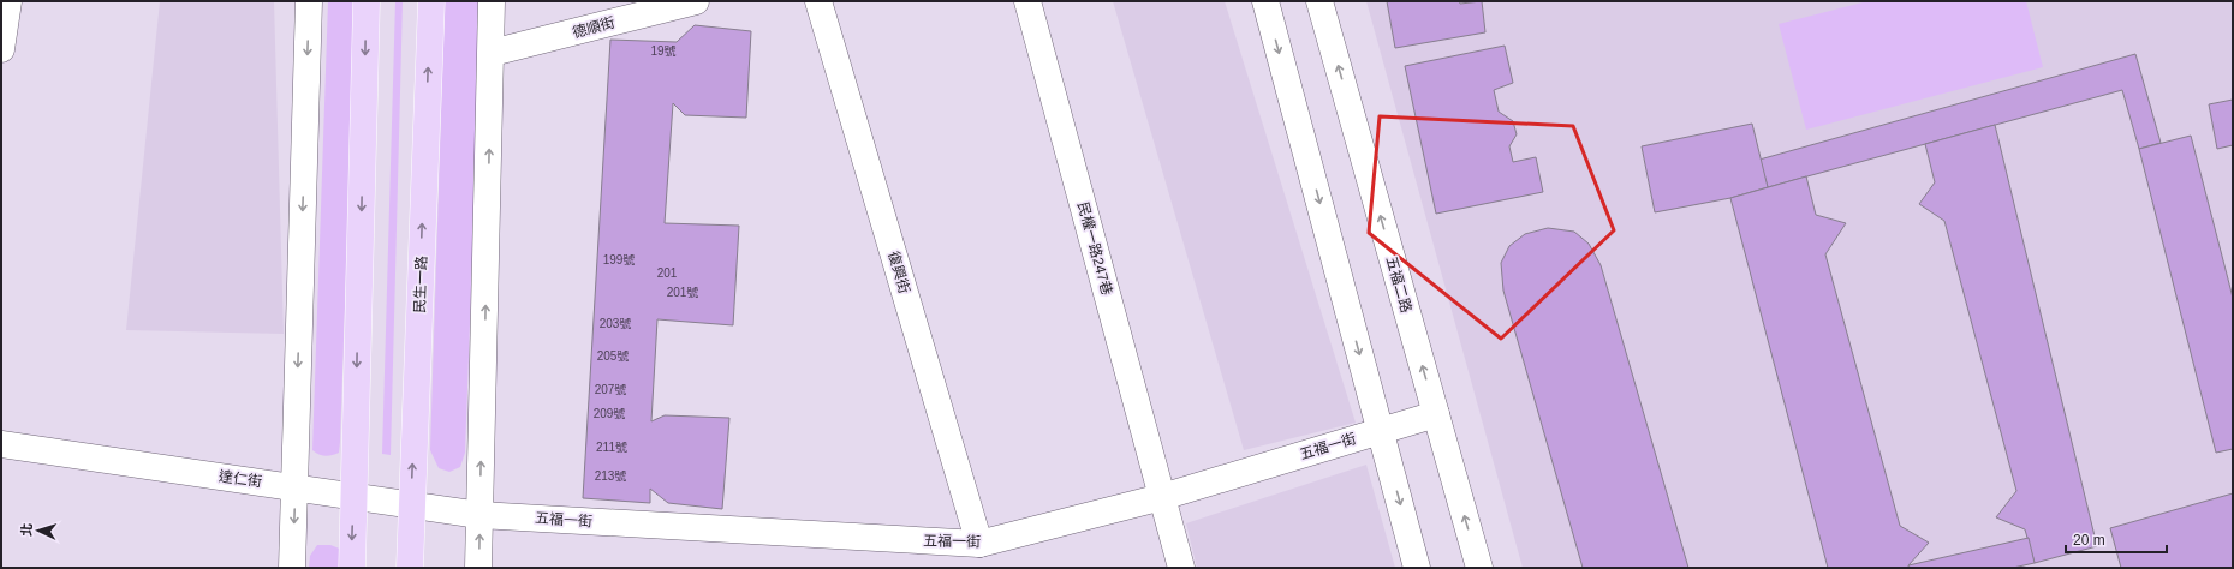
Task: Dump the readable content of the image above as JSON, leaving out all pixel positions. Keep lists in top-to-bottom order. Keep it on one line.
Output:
{"streets":{"main road":["民生一路"],"street":["德順街","民權一路247巷","復興街","五福二路","五福一街","達仁街"]},"crossings":[["民權一路247巷","五福一街"],["復興街","五福一街"],["民生一路","達仁街"],["五福二路","五福一街"],["五福一街","達仁街"]],"house_numbers":["19號","199號","201","201號","203號","205號","207號","209號","211號","213號"],"scale_bar":"20 m","north":"left"}
